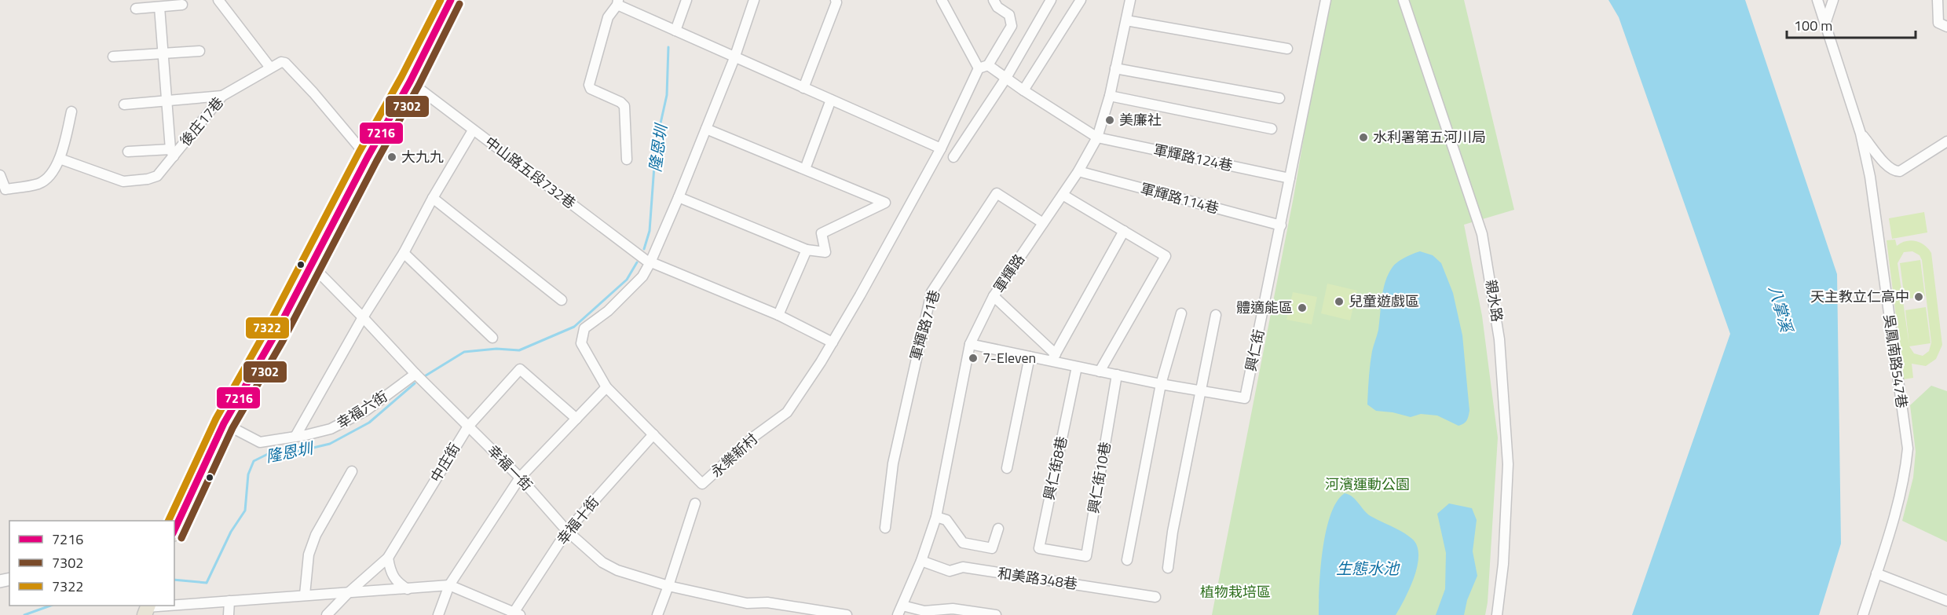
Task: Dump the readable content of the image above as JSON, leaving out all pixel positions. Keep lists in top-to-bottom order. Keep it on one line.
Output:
{"streets":{"street":["後庄17巷","軍輝路124巷","中山路五段732巷","軍輝路114巷","軍輝路","親水路","軍輝路71巷","興仁街","吳鳳南路547巷","幸福六街","永樂新村","中庄街","幸福一街","興仁街8巷","興仁街10巷","幸福十街","和美路348巷"]},"crossings":[["軍輝路124巷","軍輝路"],["軍輝路124巷","興仁街"],["中山路五段732巷","永樂新村"],["軍輝路114巷","軍輝路"],["軍輝路114巷","興仁街"],["軍輝路","軍輝路71巷"],["軍輝路","興仁街"],["軍輝路","和美路348巷"],["興仁街","興仁街8巷"],["興仁街","興仁街10巷"],["幸福六街","幸福一街"],["永樂新村","幸福十街"],["中庄街","幸福一街"],["幸福一街","幸福十街"],["興仁街8巷","興仁街10巷"]],"water":["隆恩圳","八掌溪","生態水池"],"parks":["河濱運動公園","植物栽培區"],"places":["美廉社","水利署第五河川局","大九九","天主教立仁高中","兒童遊戲區","體適能區","7-Eleven"],"lines":["transit line 7216","transit line 7322","transit line 7302"],"legend":["7216","7302","7322"],"scale_bar":"100 m"}
